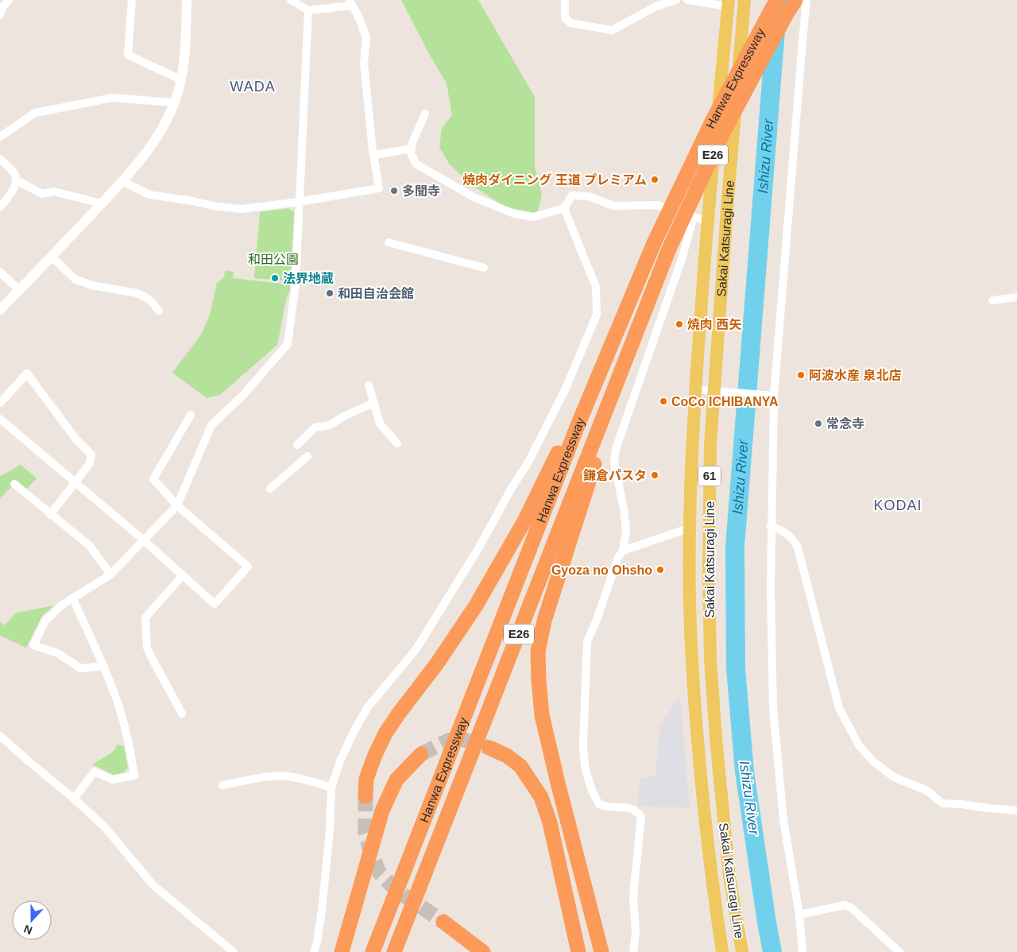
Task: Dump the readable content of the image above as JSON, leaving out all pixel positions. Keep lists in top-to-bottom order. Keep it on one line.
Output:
{"streets":{"highway":["Hanwa Expressway","E26"],"main road":["Sakai Katsuragi Line","61"]},"districts":["WADA","KODAI"],"water":["Ishizu River"],"parks":["和田公園"],"places":["焼肉ダイニング 王道 プレミアム","多聞寺","法界地蔵","和田自治会館","焼肉 西矢","阿波水産 泉北店","CoCo ICHIBANYA","常念寺","鎌倉パスタ","Gyoza no Ohsho"],"north":"bottom"}
